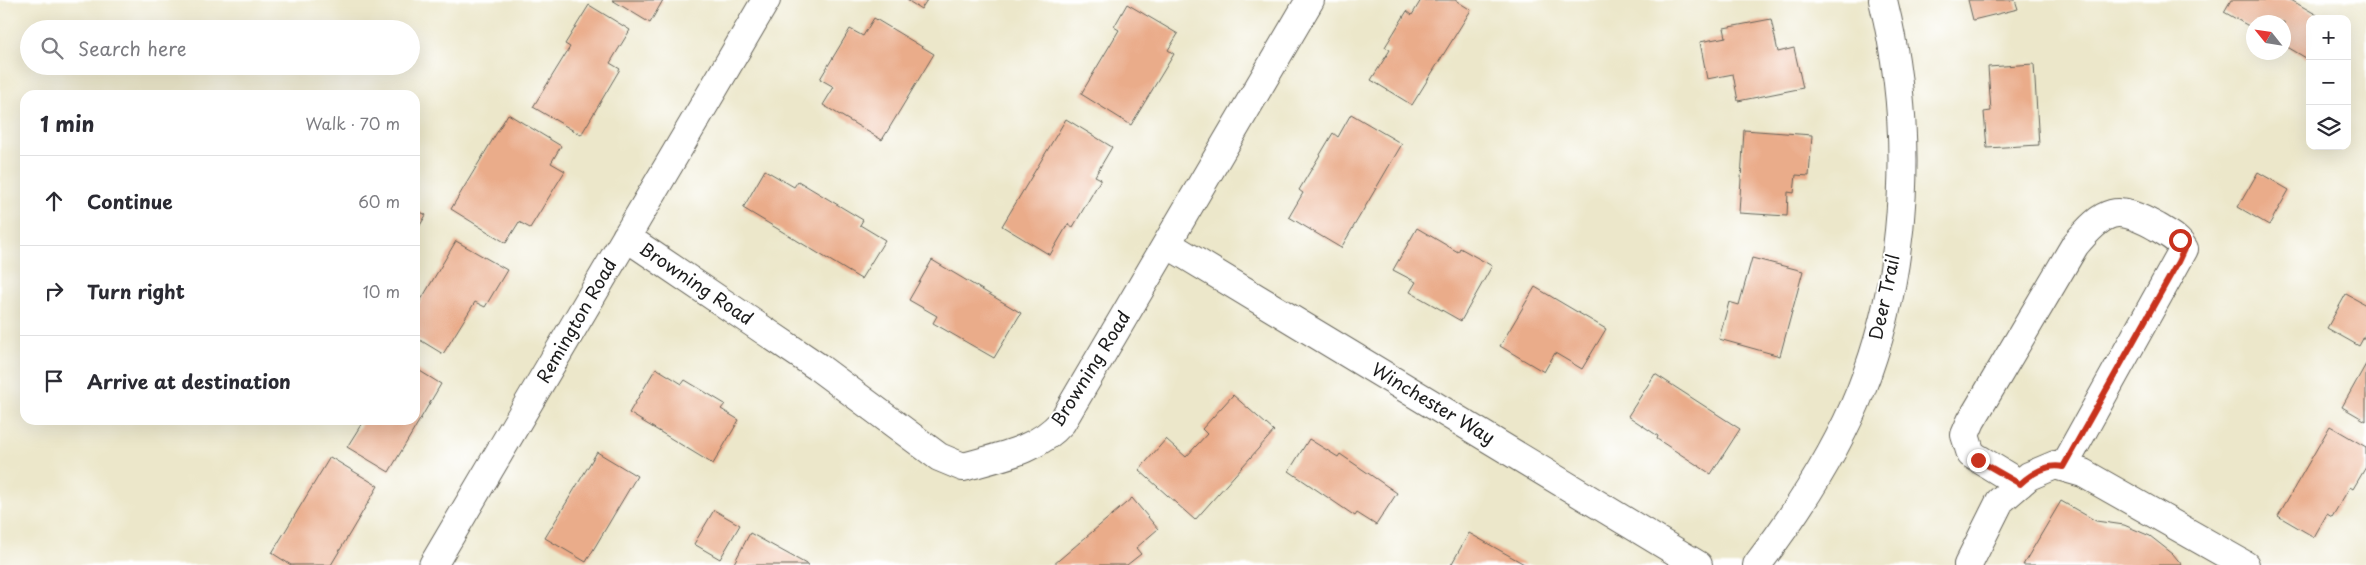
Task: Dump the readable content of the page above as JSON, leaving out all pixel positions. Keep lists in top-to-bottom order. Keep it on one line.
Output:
{"streets":{"street":["Browning Road","Deer Trail","Remington Road","Winchester Way"]},"crossings":[["Browning Road","Remington Road"],["Browning Road","Winchester Way"]],"north":"top left","page":{"map_buttons":["+","−"],"search":"Search here","heading":["1 min","Walk · 70 m"],"list":[["Continue","60 m"],["Turn right","10 m"],"Arrive at destination"]}}
